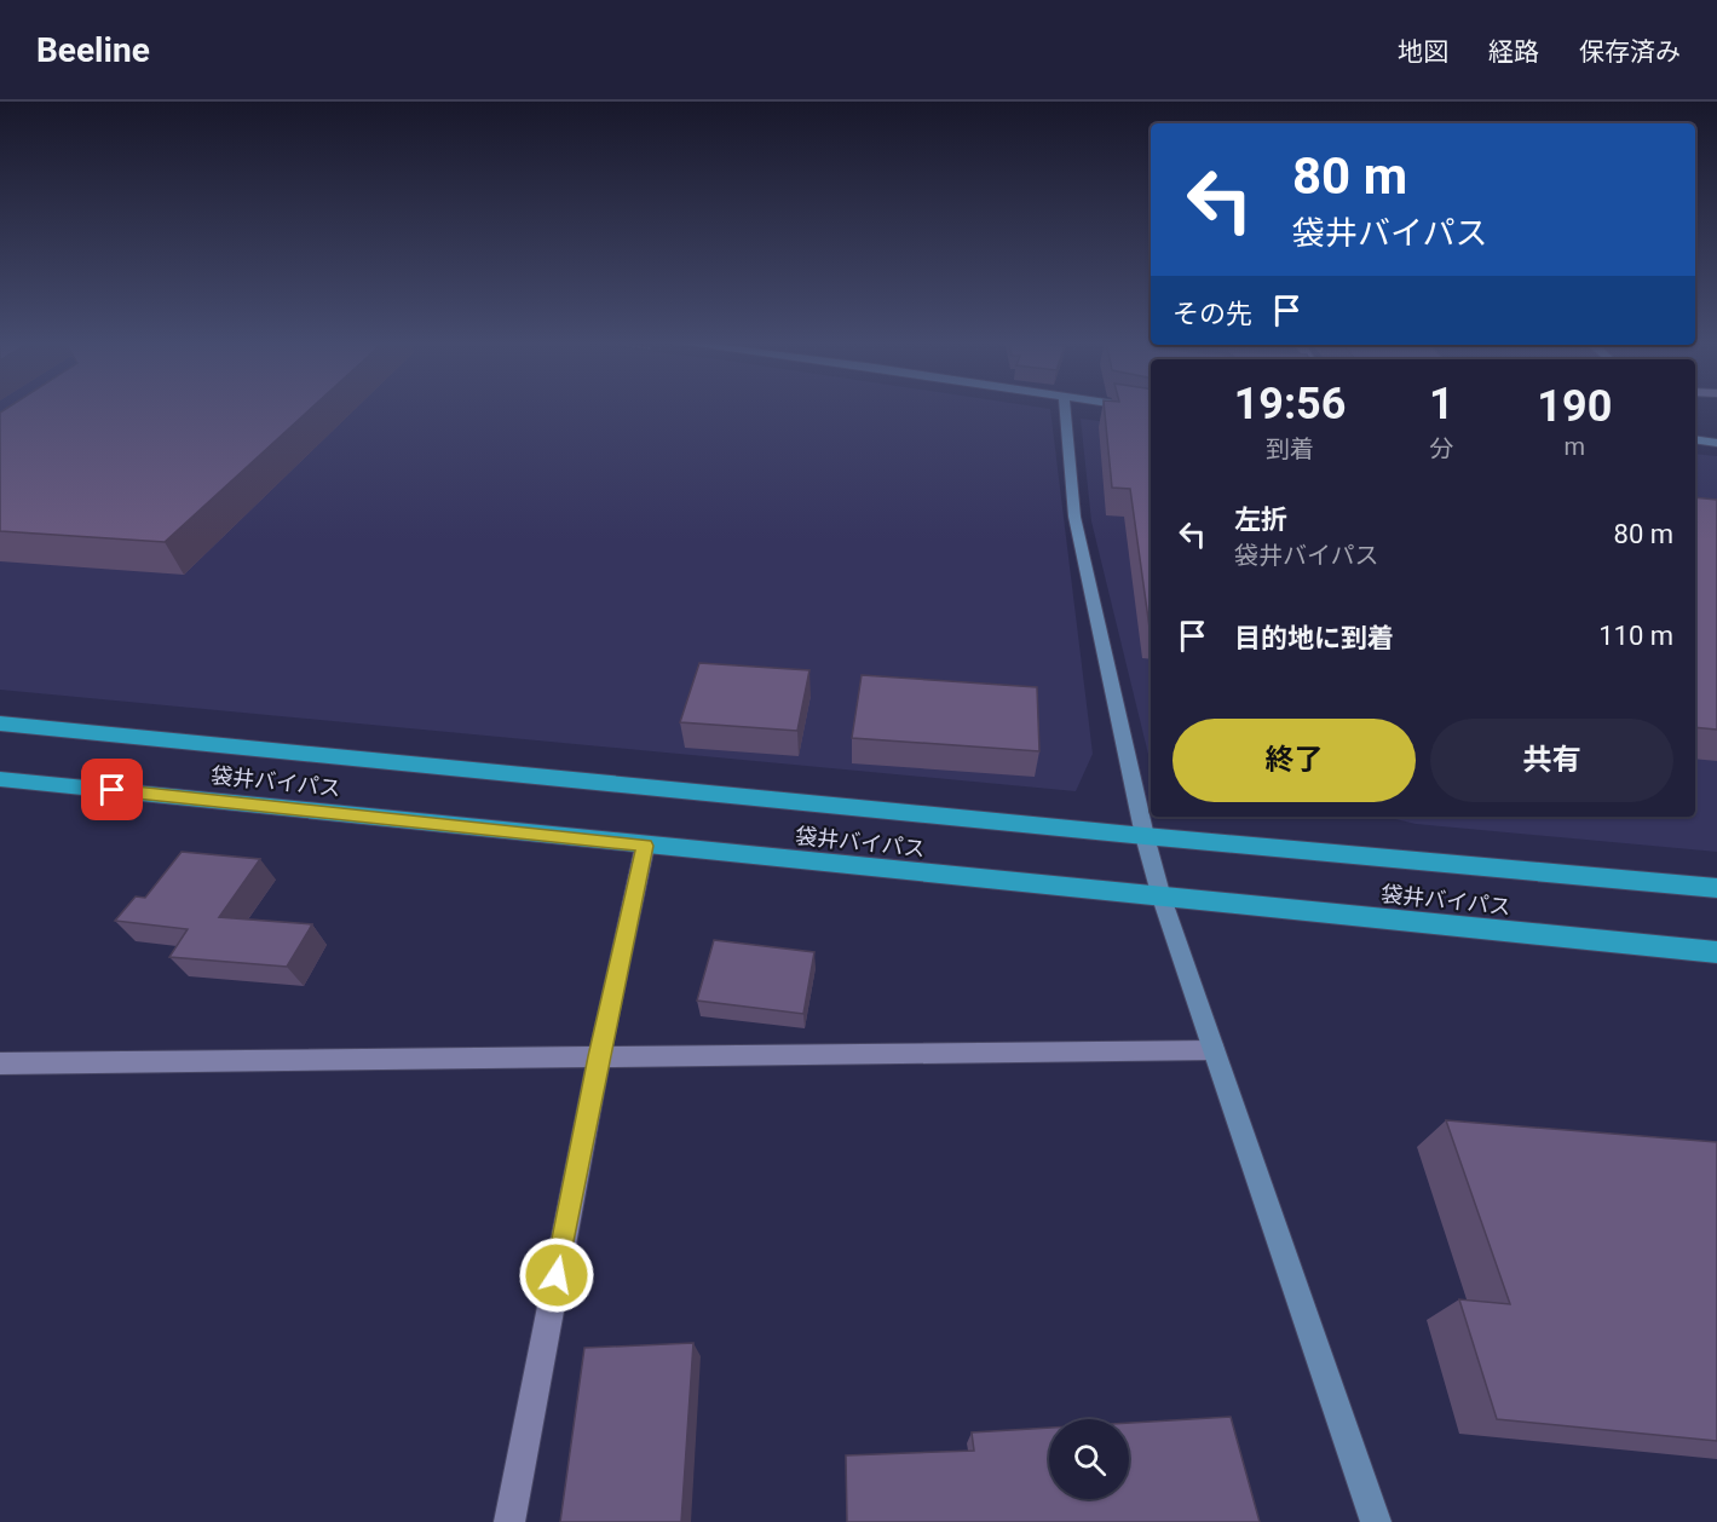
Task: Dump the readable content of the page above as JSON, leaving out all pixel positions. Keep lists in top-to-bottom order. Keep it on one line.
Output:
{"streets":{"highway":["袋井バイパス"]},"page":{"header":"Beeline","nav":["地図","経路","保存済み"],"turn":["80 m","袋井バイパス"],"then":"その先","eta":["19:56","到着","1","分","190","m"],"list":[{"name":"左折","note":"袋井バイパス","value":"80 m"},{"name":"目的地に到着","value":"110 m"}],"buttons":["終了","共有"]}}
